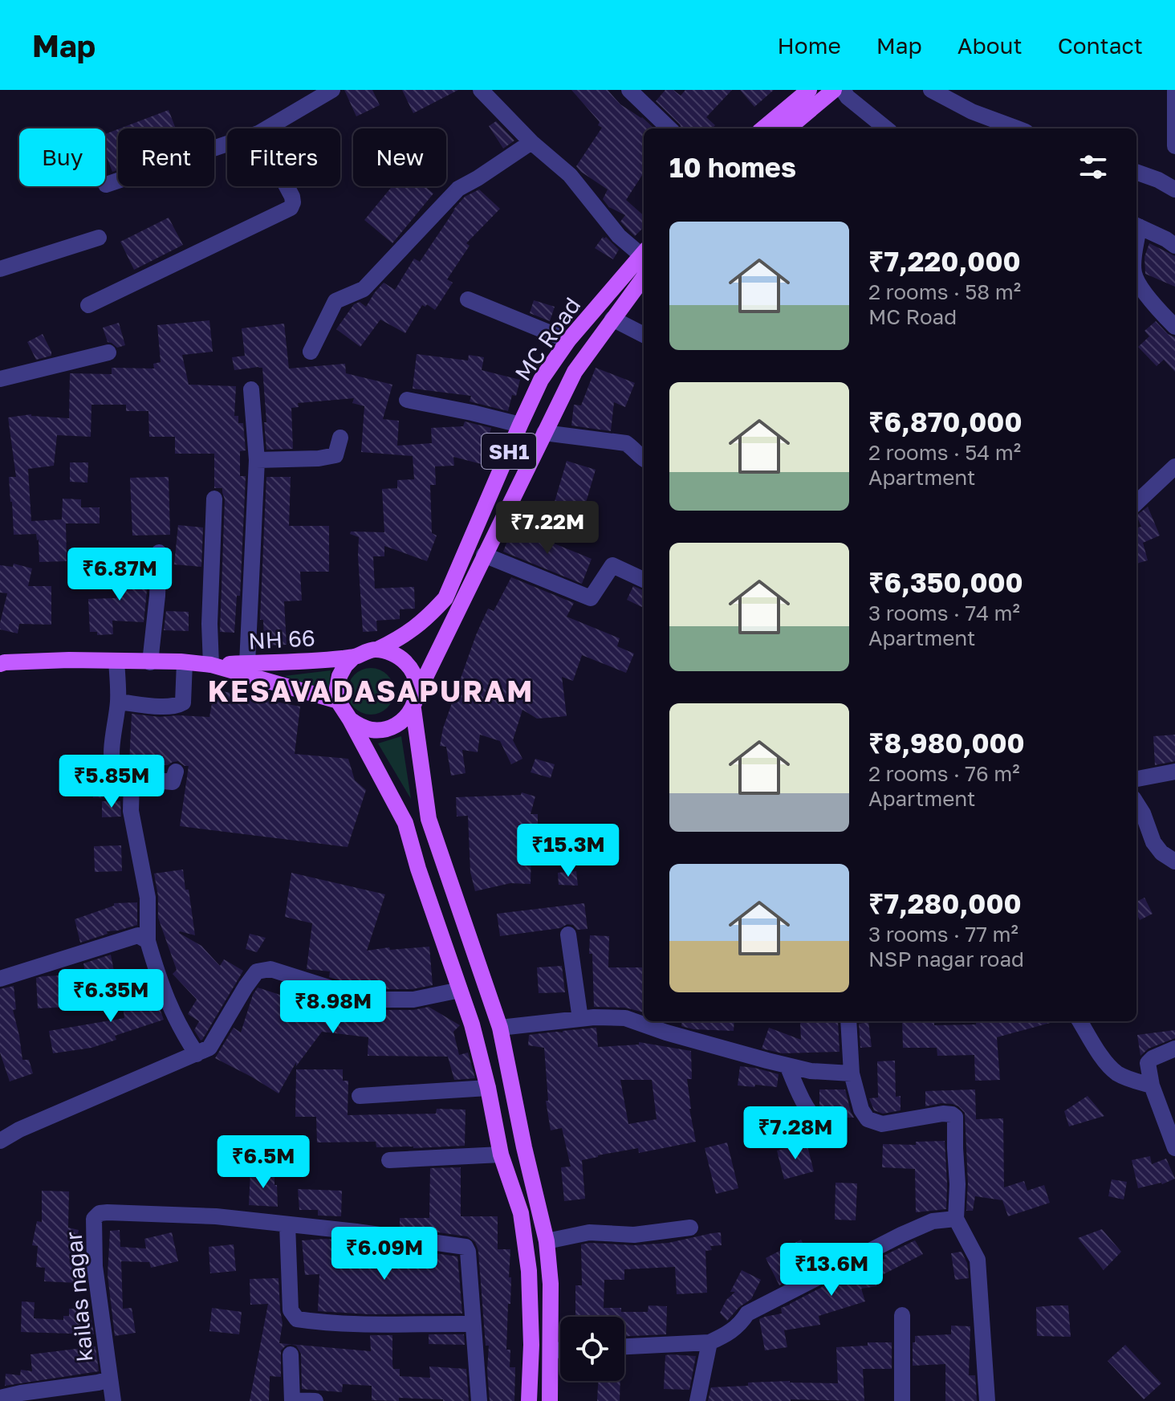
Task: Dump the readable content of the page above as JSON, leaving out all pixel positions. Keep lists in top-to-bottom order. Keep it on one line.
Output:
{"streets":{"main road":["MC Road","SH1","NH 66"],"street":["kailas nagar"]},"crossings":[["MC Road","NH 66"]],"districts":["KESAVADASAPURAM"],"page":{"header":"Map","nav":["Home","Map","About","Contact"],"chip":["Buy","Rent","Filters","New"],"heading":"10 homes","list":[{"name":"₹7,220,000","note":"2 rooms · 58 m² · MC Road"},{"name":"₹6,870,000","note":"2 rooms · 54 m² · Apartment"},{"name":"₹6,350,000","note":"3 rooms · 74 m² · Apartment"},{"name":"₹8,980,000","note":"2 rooms · 76 m² · Apartment"},{"name":"₹7,280,000","note":"3 rooms · 77 m² · NSP nagar road"}],"price":["₹7.22M","₹6.87M","₹5.85M","₹15.3M","₹6.35M","₹8.98M","₹7.28M","₹6.5M","₹6.09M","₹13.6M"]}}
